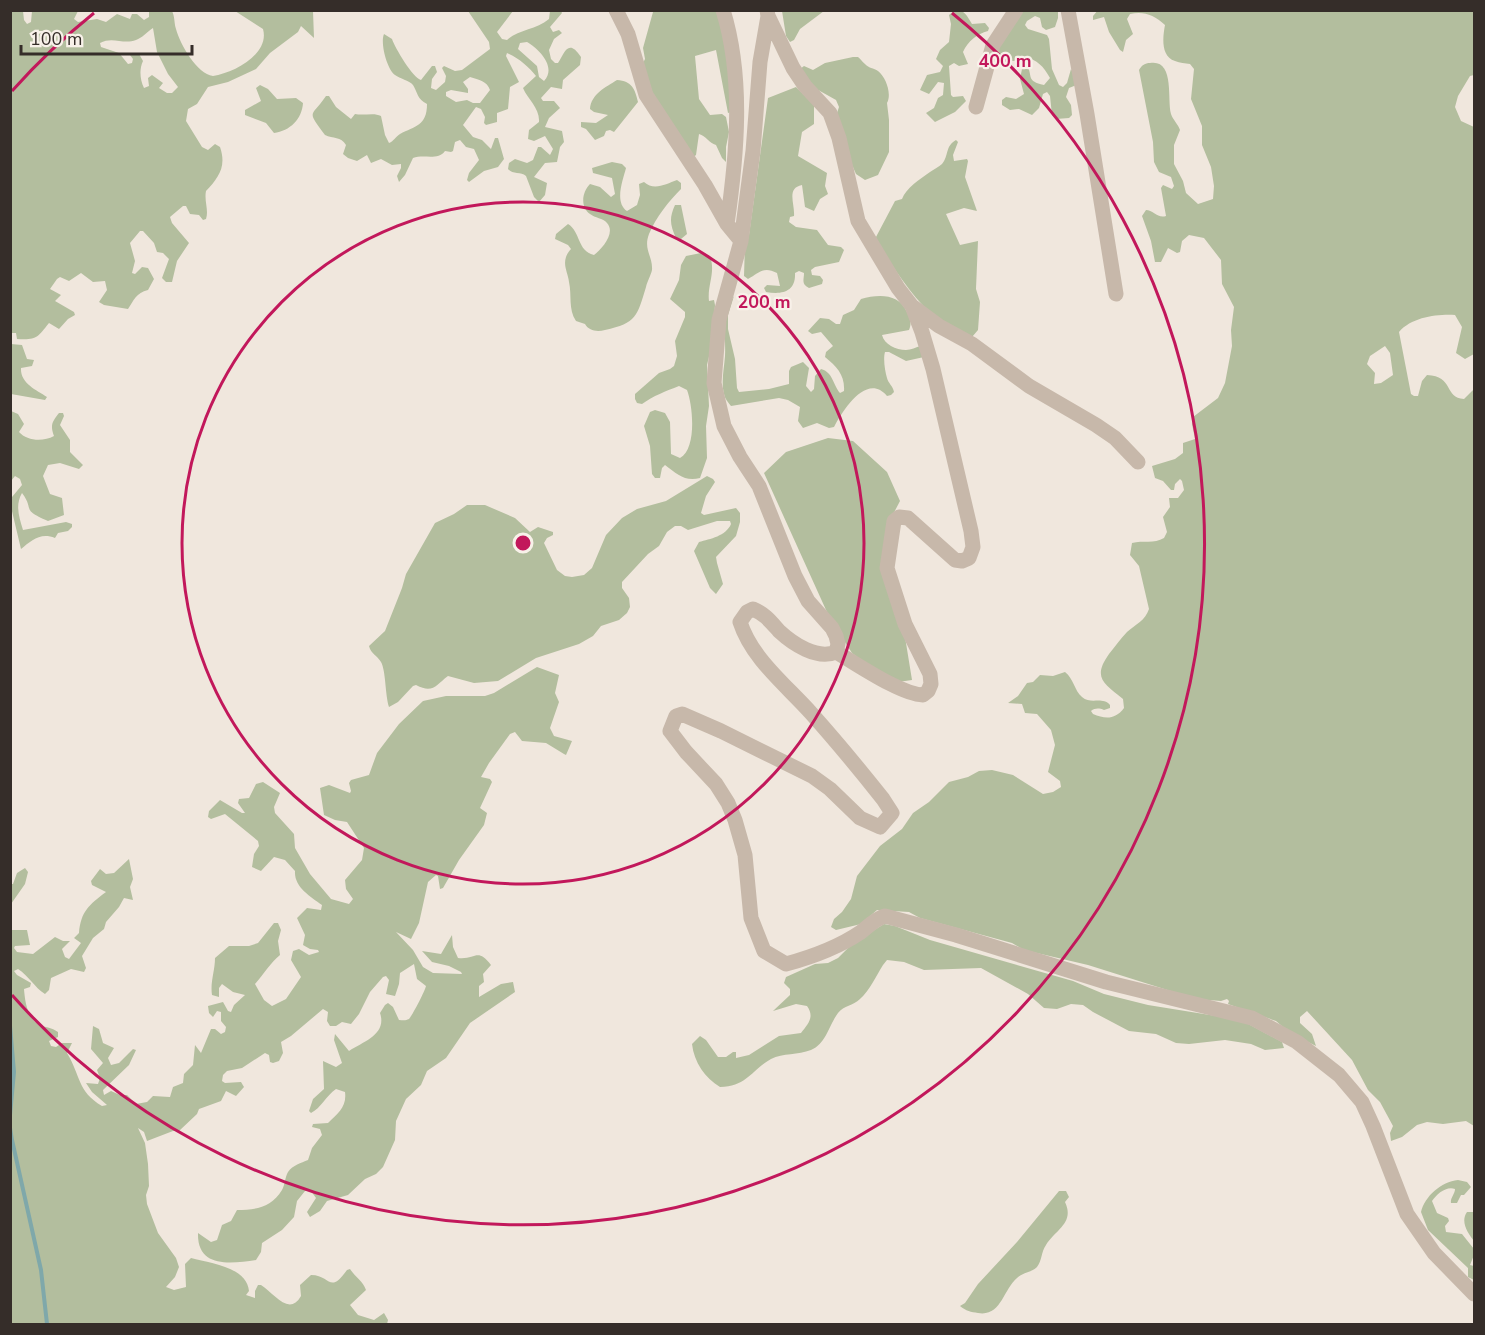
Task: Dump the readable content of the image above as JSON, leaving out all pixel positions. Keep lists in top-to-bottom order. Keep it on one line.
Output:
{"scale_bar":"100 m","rings":["400 m","200 m"]}
